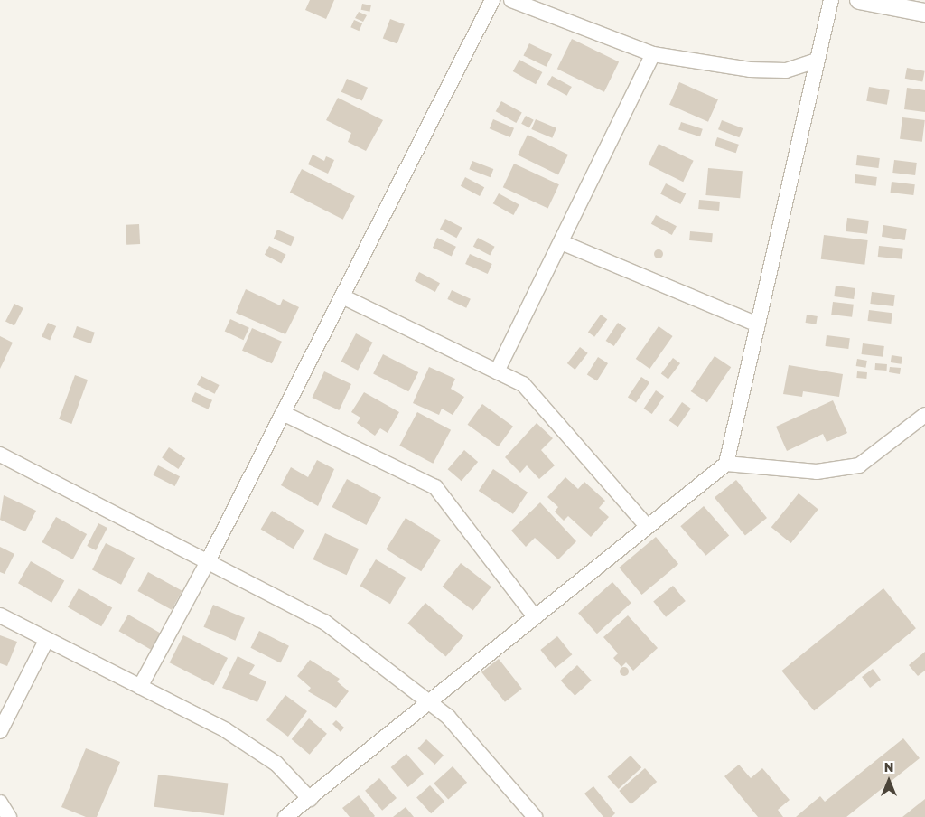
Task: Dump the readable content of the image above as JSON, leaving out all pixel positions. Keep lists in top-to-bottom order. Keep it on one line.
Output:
{"north":"top"}
